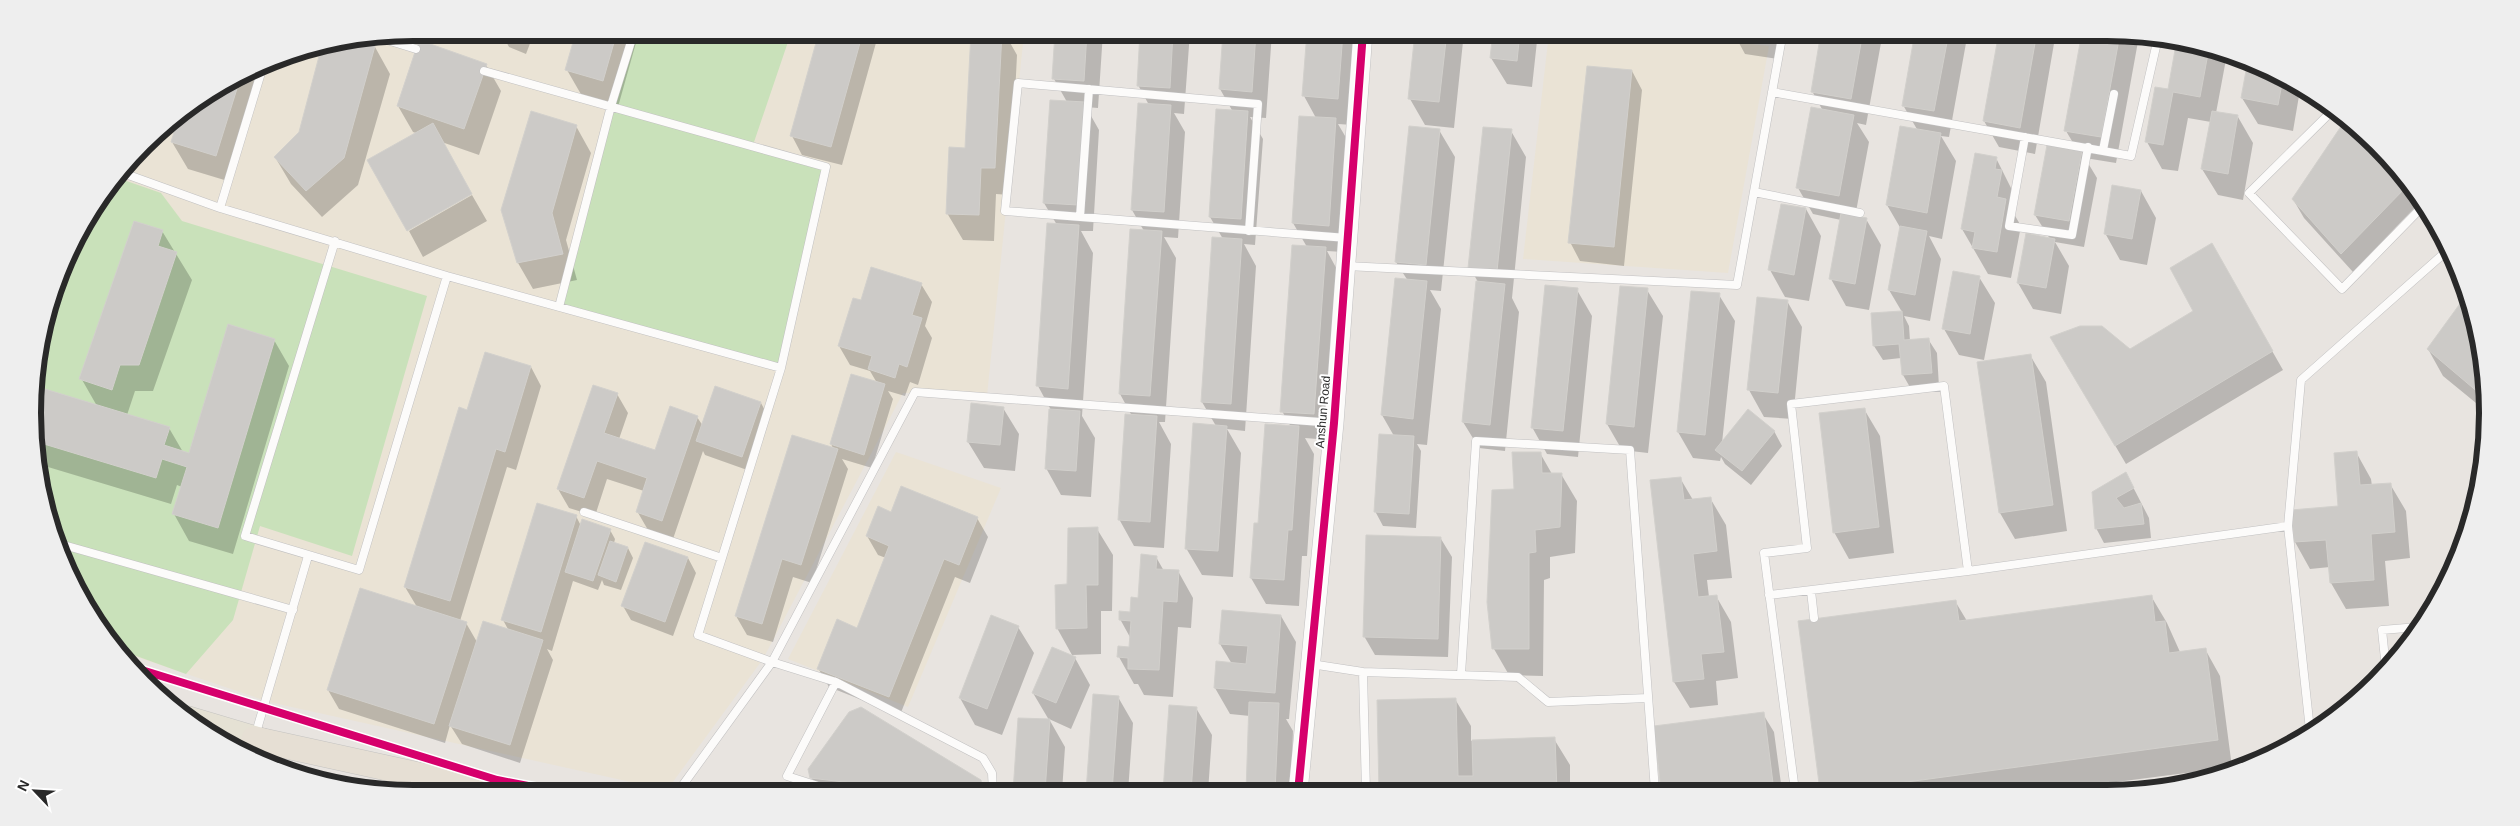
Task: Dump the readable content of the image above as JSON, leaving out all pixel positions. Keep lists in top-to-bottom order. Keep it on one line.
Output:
{"streets":{"street":["Anshun Road"]},"north":"top left"}
